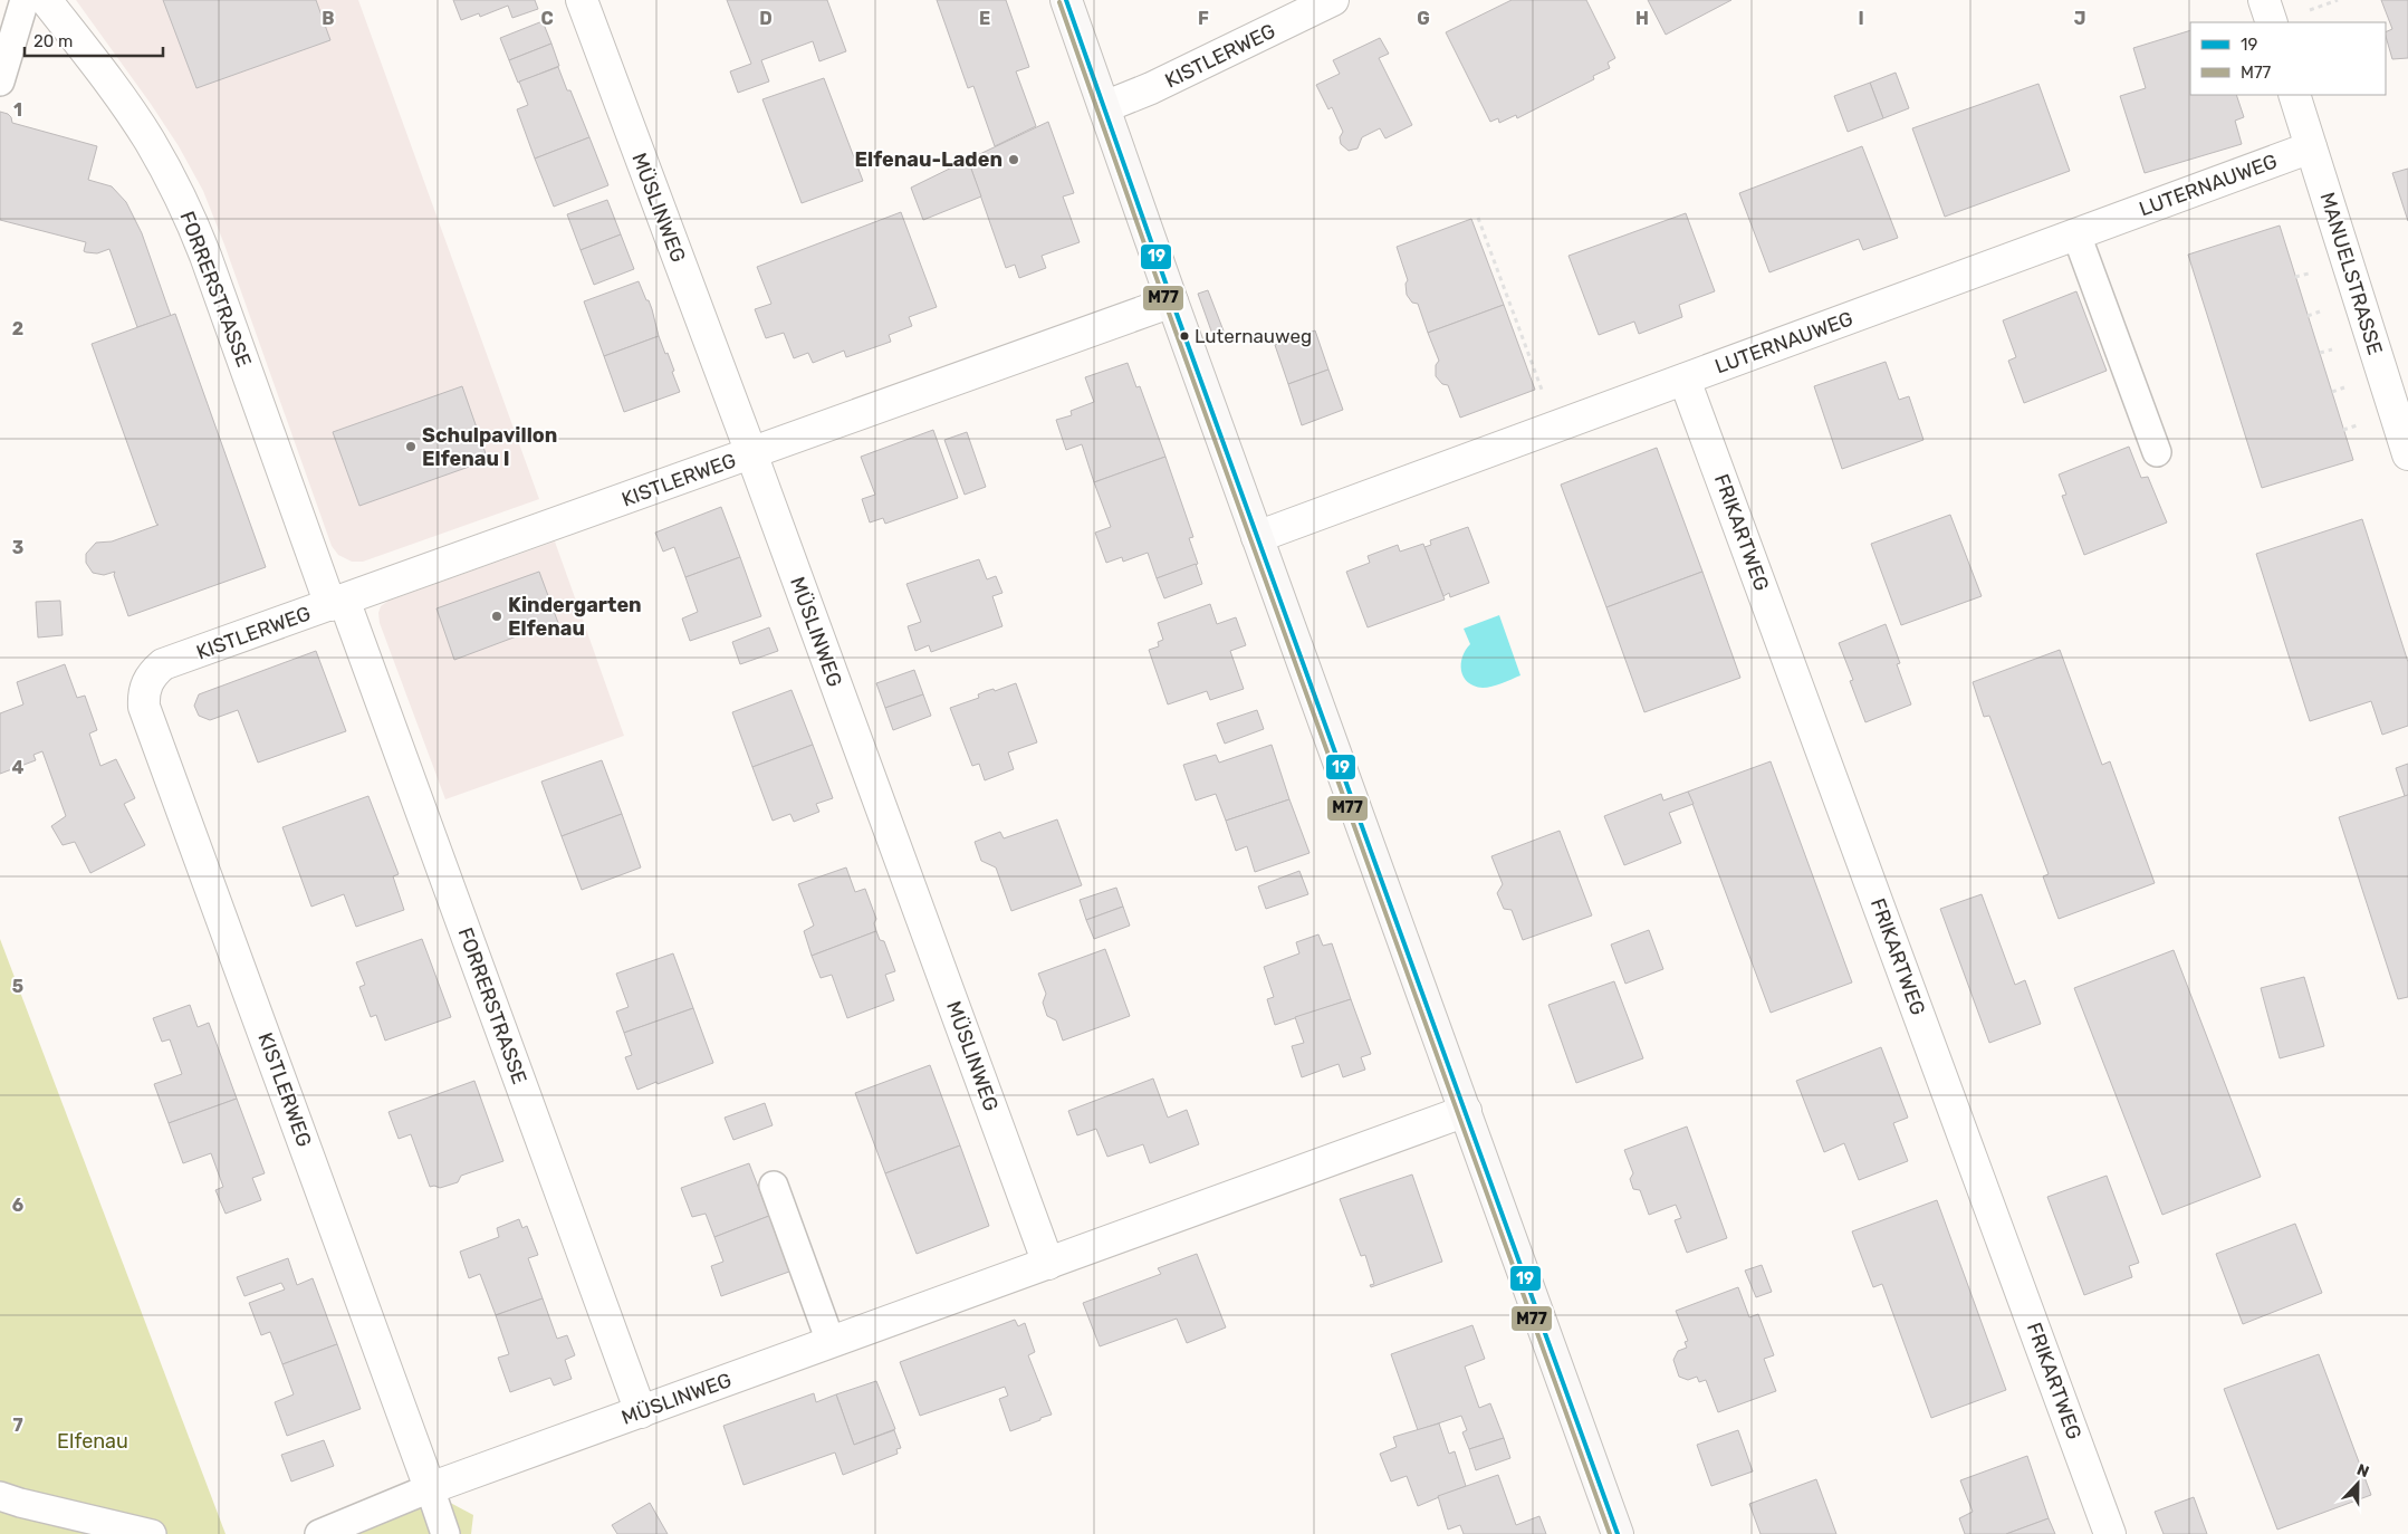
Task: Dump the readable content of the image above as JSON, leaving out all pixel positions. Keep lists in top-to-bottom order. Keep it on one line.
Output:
{"streets":{"street":["KISTLERWEG","LUTERNAUWEG","MÜSLINWEG","MANUELSTRASSE","FORRERSTRASSE","FRIKARTWEG"]},"crossings":[["KISTLERWEG","MÜSLINWEG"],["KISTLERWEG","FORRERSTRASSE"],["LUTERNAUWEG","MANUELSTRASSE"],["LUTERNAUWEG","FRIKARTWEG"],["MÜSLINWEG","FORRERSTRASSE"]],"parks":["Elfenau"],"places":["Elfenau-Laden","Luternauweg","Schulpavillon Elfenau I","Kindergarten Elfenau"],"lines":["transit line 19","transit line M77"],"legend":["19","M77"],"scale_bar":"20 m","north":"top","grid":{"columns":["B","C","D","E","F","G","H","I","J"],"rows":["1","2","3","4","5","6","7"]}}
